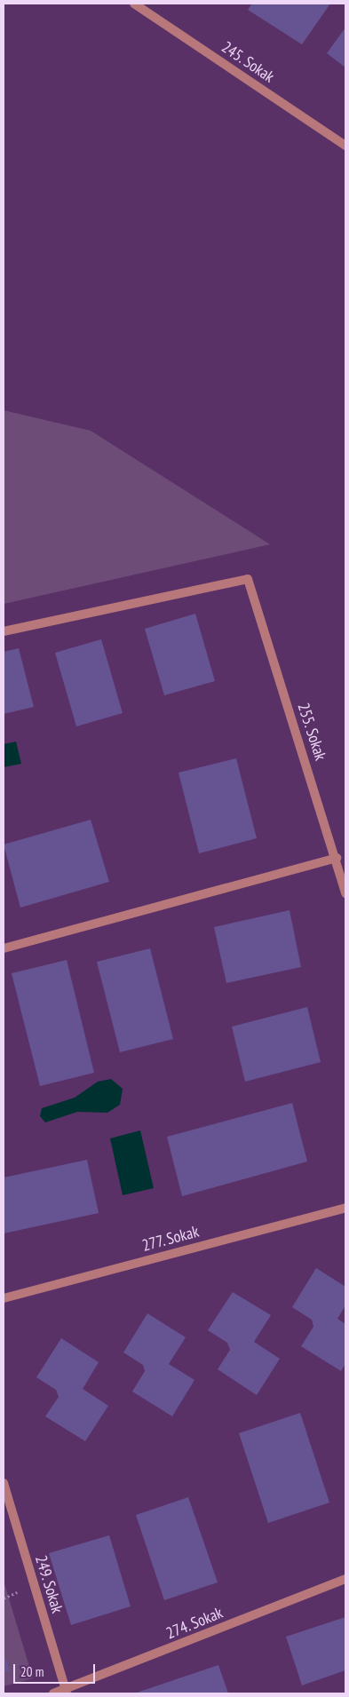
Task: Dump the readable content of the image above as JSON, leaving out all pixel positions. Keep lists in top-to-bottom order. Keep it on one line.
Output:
{"streets":{"street":["245. Sokak","255. Sokak","277. Sokak","249. Sokak","274. Sokak"]},"crossings":[["249. Sokak","274. Sokak"]],"scale_bar":"20 m"}
